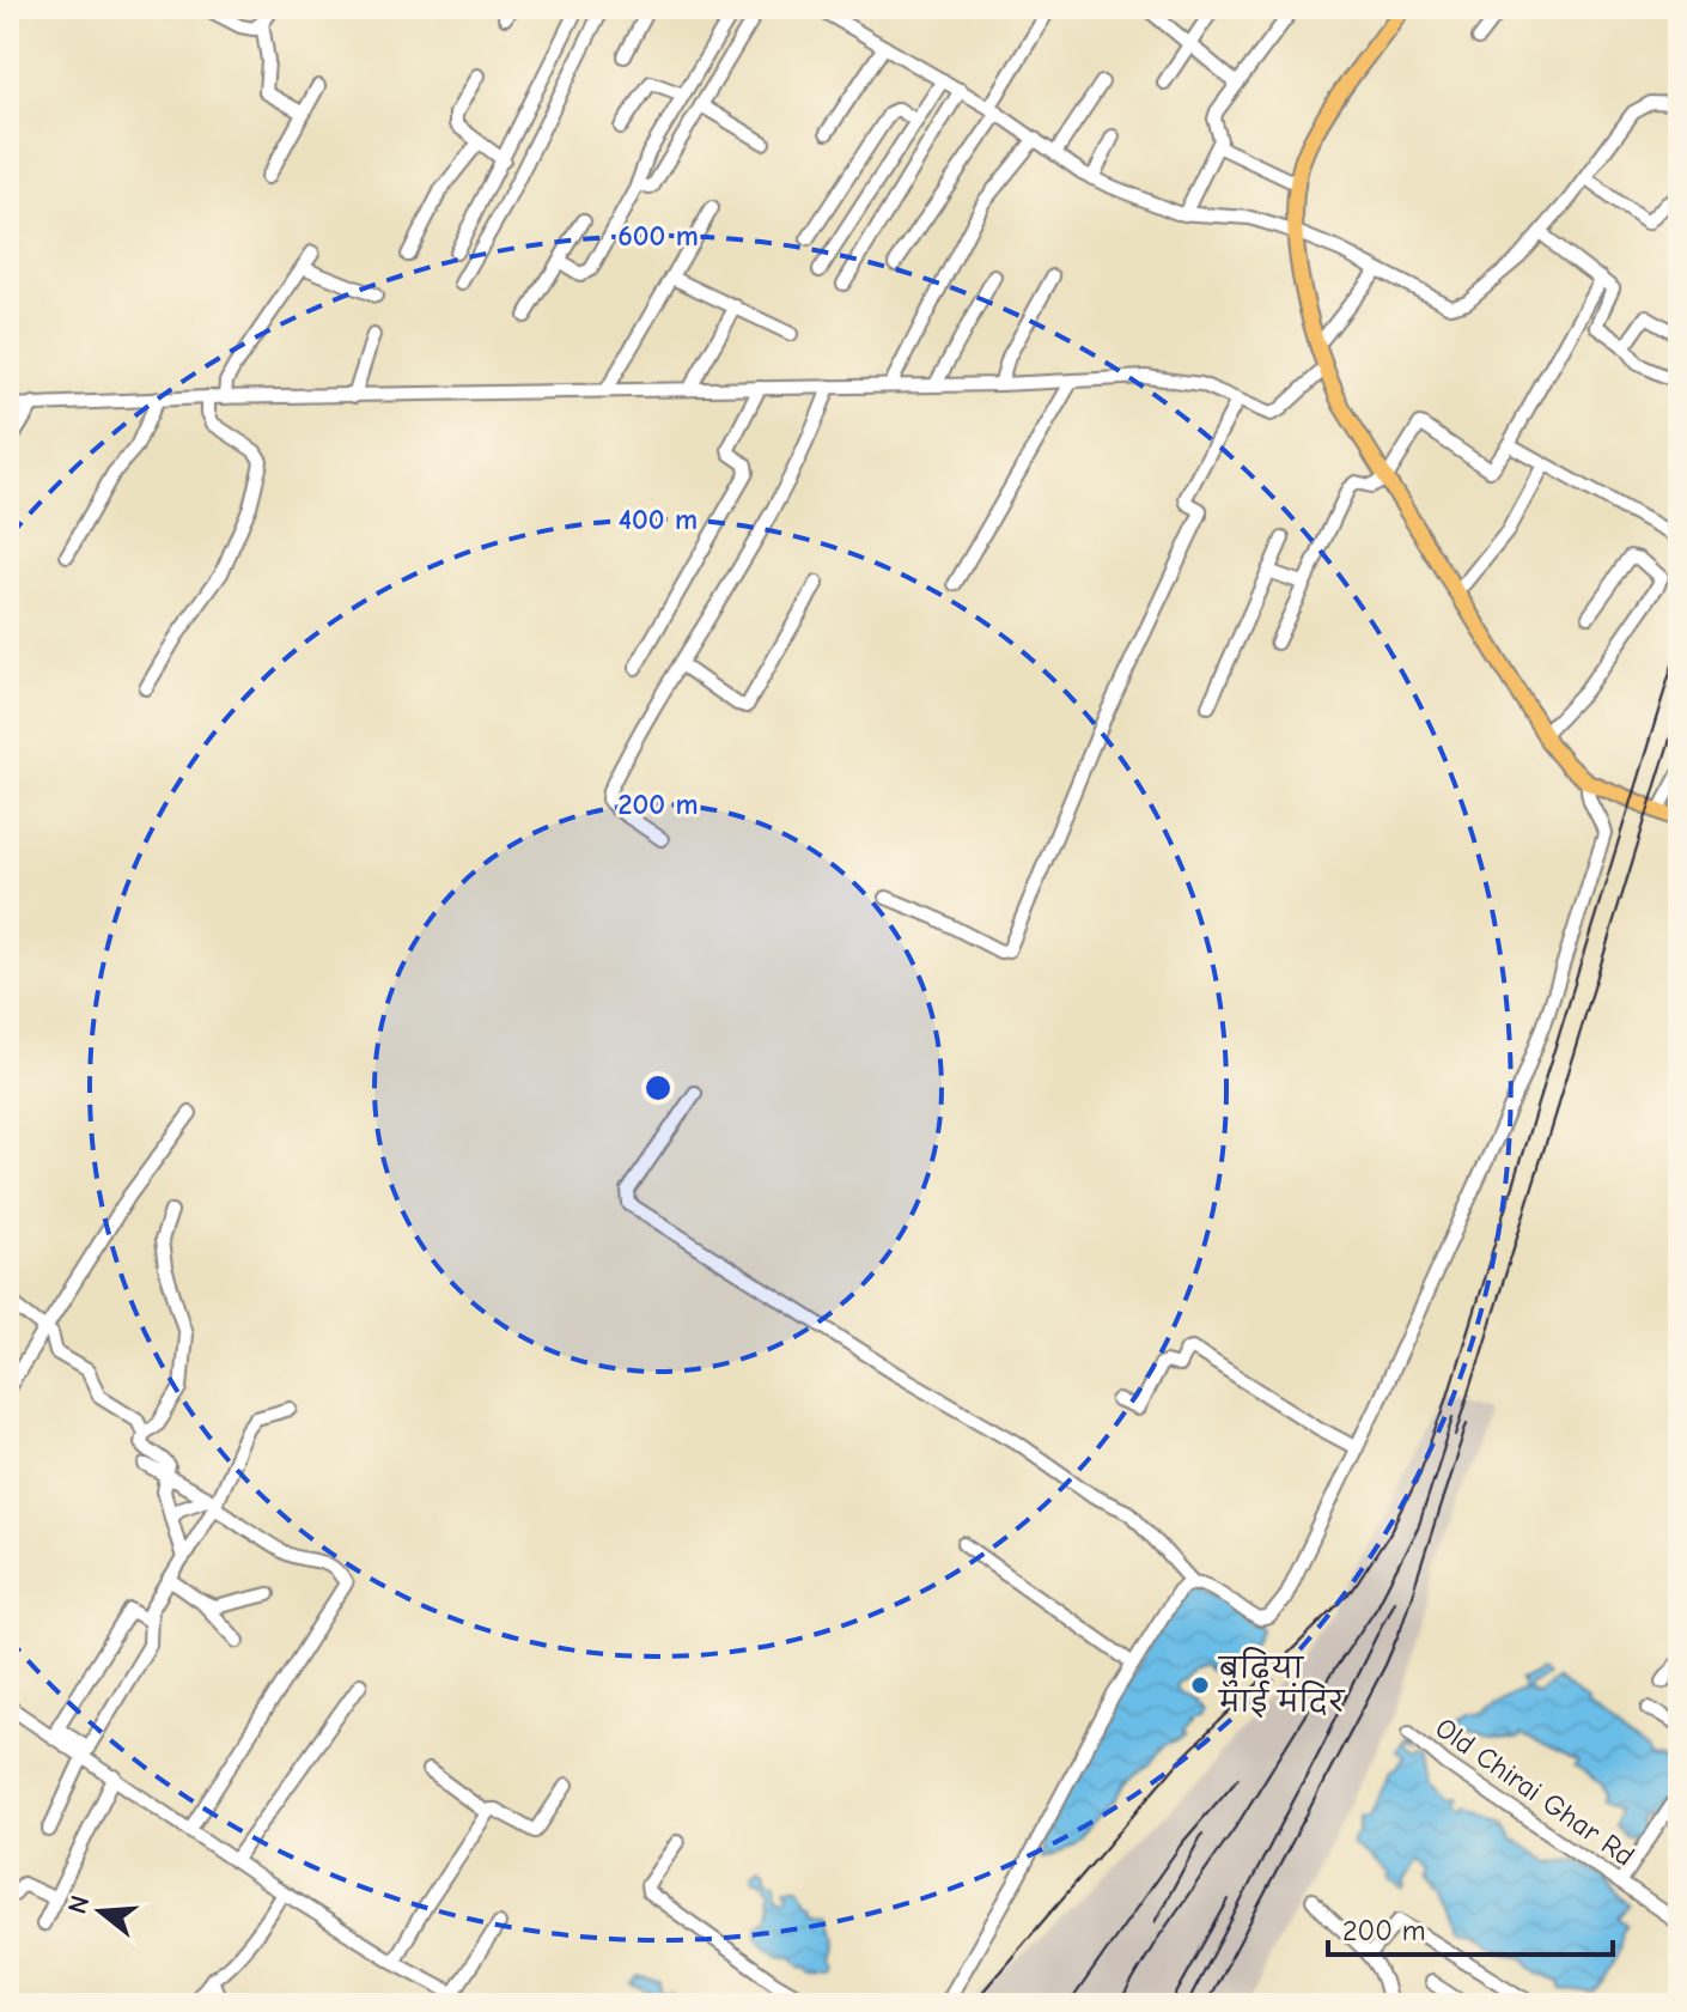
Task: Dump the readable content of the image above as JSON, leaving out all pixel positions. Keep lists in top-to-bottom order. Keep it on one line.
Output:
{"streets":{"street":["Old Chirai Ghar Rd"]},"places":["बुढ़िया माई मंदिर"],"scale_bar":"200 m","north":"left","rings":["600 m","400 m","200 m"]}
